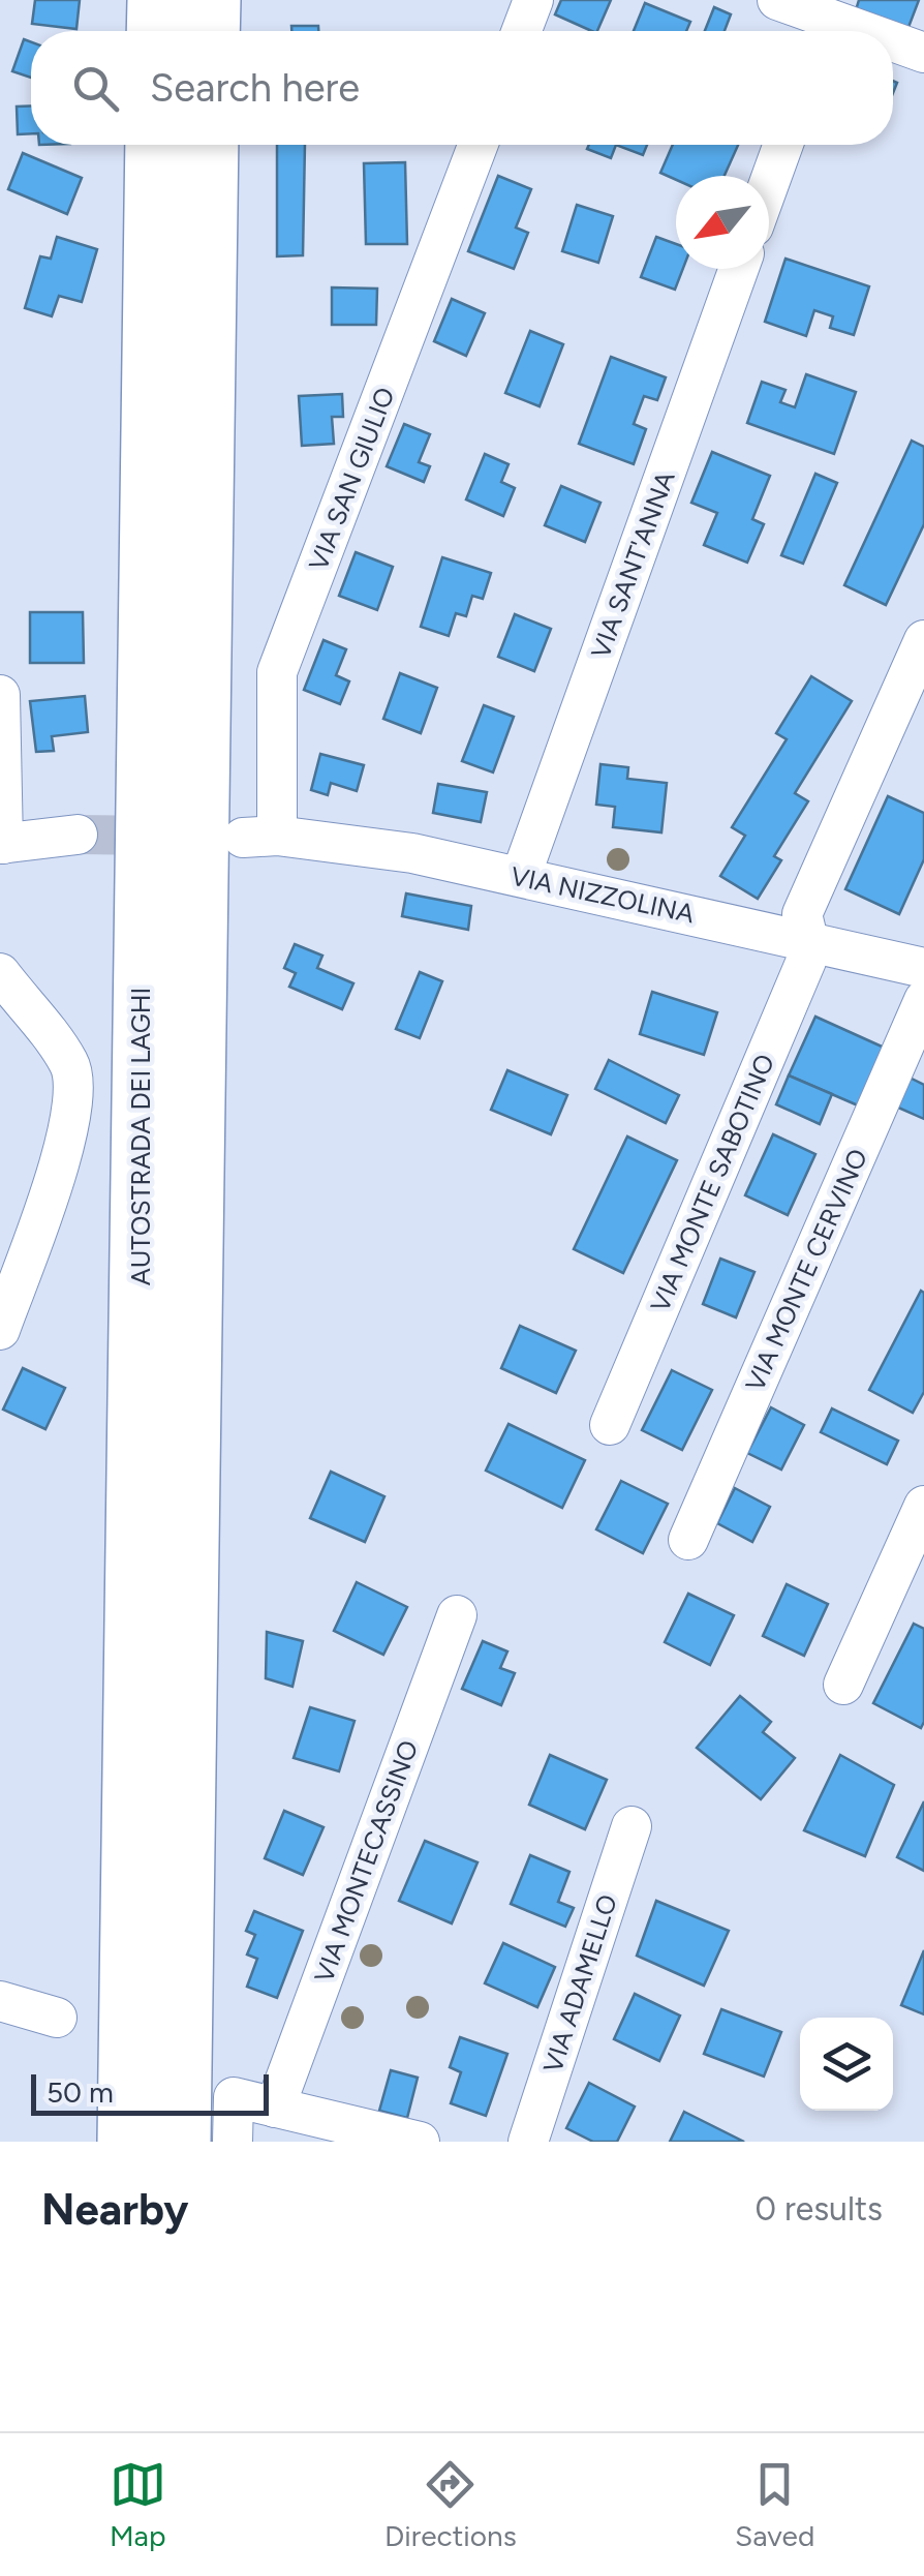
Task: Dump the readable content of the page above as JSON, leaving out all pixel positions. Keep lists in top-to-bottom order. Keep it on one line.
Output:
{"streets":{"highway":["AUTOSTRADA DEI LAGHI"],"street":["VIA SAN GIULIO","VIA SANT'ANNA","VIA NIZZOLINA","VIA MONTE SABOTINO","VIA MONTE CERVINO","VIA MONTECASSINO","VIA ADAMELLO"]},"crossings":[["VIA SAN GIULIO","VIA NIZZOLINA"],["VIA SANT'ANNA","VIA NIZZOLINA"],["VIA NIZZOLINA","VIA MONTE SABOTINO"]],"scale_bar":"50 m","north":"bottom left","page":{"search":"Search here","scale":"50 m","heading":["Nearby","0 results"],"nav":["Map","Directions","Saved"]}}
